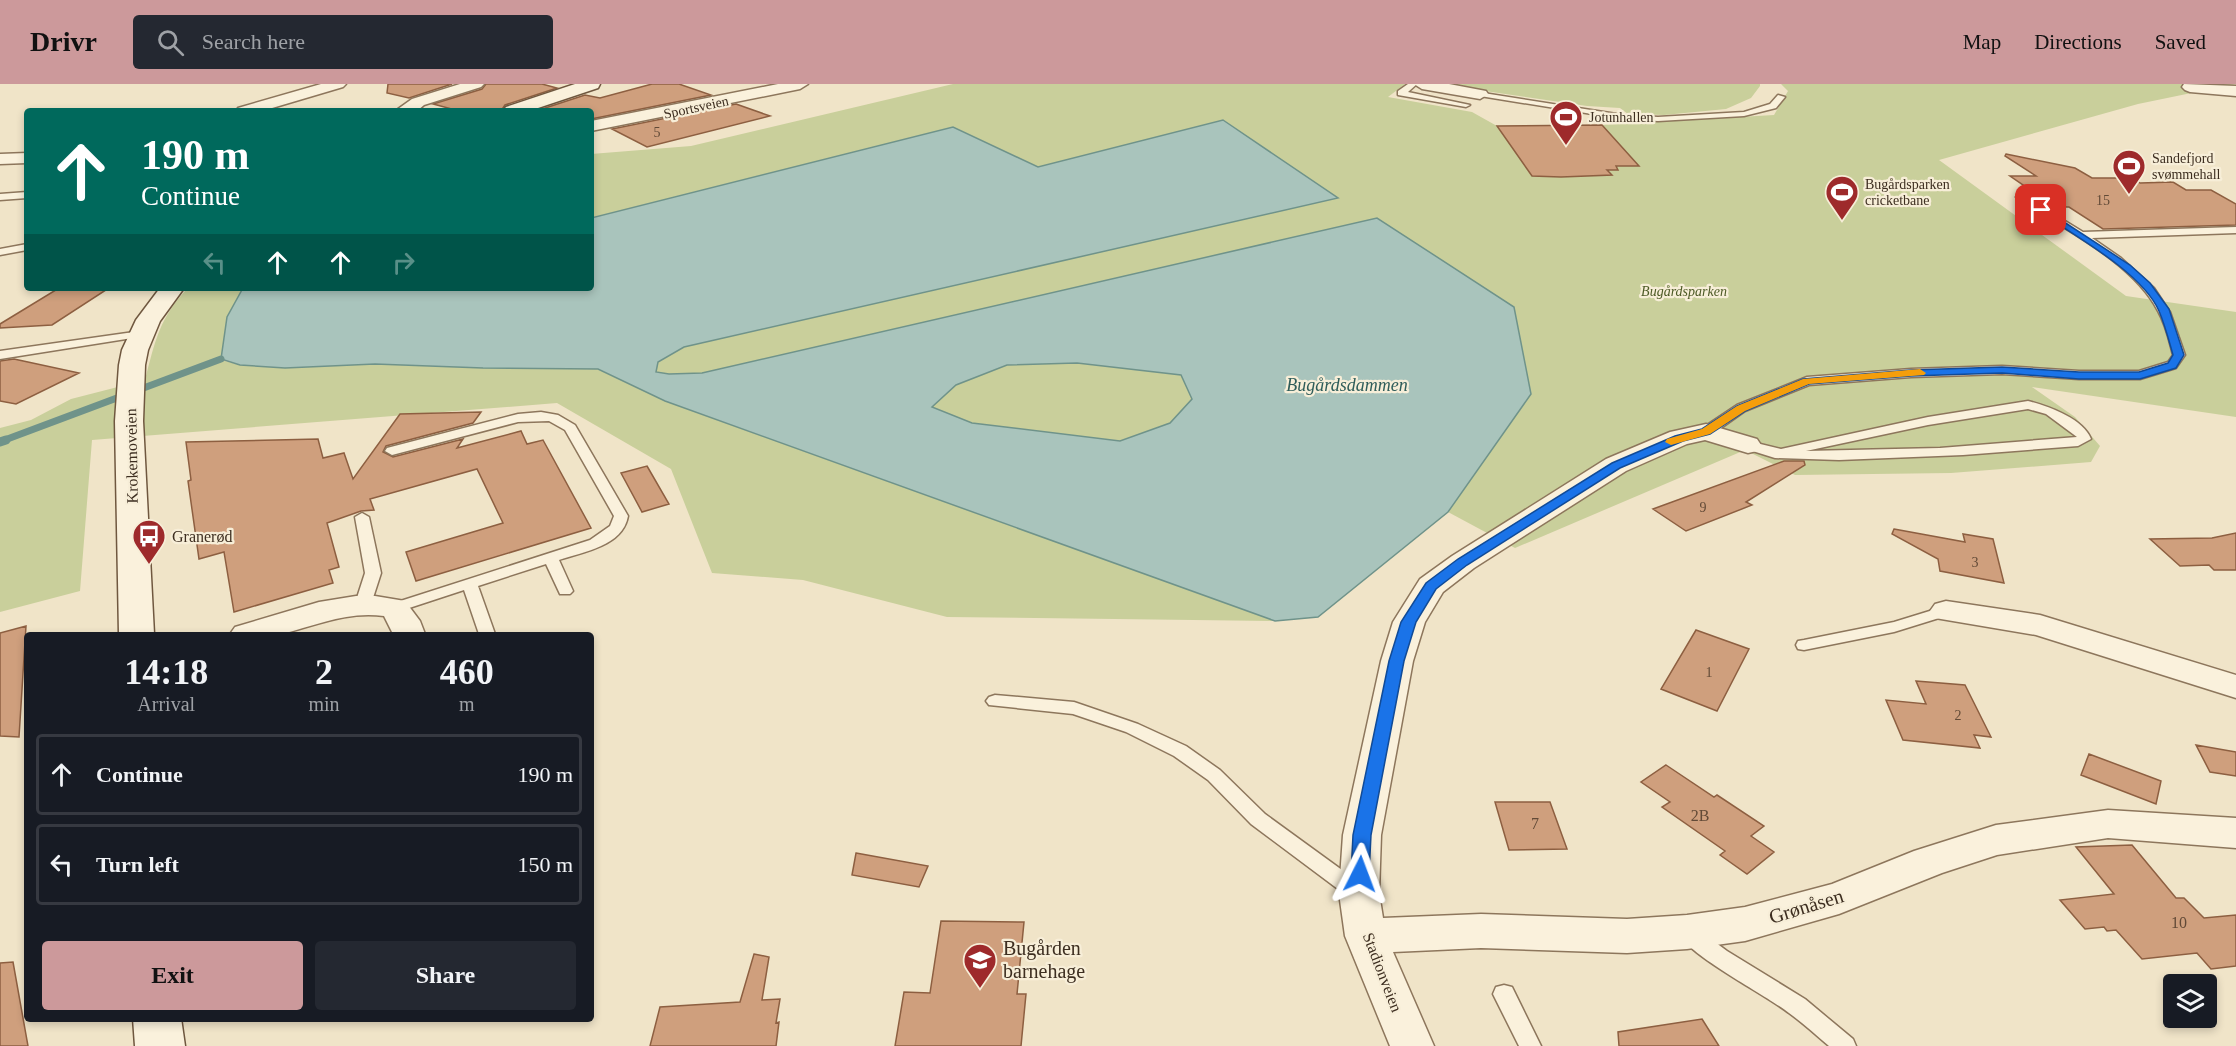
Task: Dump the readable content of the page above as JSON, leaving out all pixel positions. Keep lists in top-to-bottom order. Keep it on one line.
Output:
{"streets":{"main road":["Krokemoveien"],"street":["Sportsveien","Grønåsen","Stadionveien"]},"crossings":[["Grønåsen","Stadionveien"]],"water":["Bugårdsdammen"],"parks":["Bugårdsparken"],"places":{"sports":["Jotunhallen","Sandefjord svømmehall","Bugårdsparken cricketbane"],"bus stop":["Granerød"],"school or university":["Bugården barnehage"]},"house_numbers":["5","15","9","3","1","2","2B","7","10"],"page":{"header":"Drivr","search":"Search here","nav":["Map","Directions","Saved"],"turn":["190 m","Continue"],"eta":["14:18","Arrival","2","min","460","m"],"list":[{"name":"Continue","value":"190 m"},{"name":"Turn left","value":"150 m"}],"buttons":["Exit","Share"]}}
